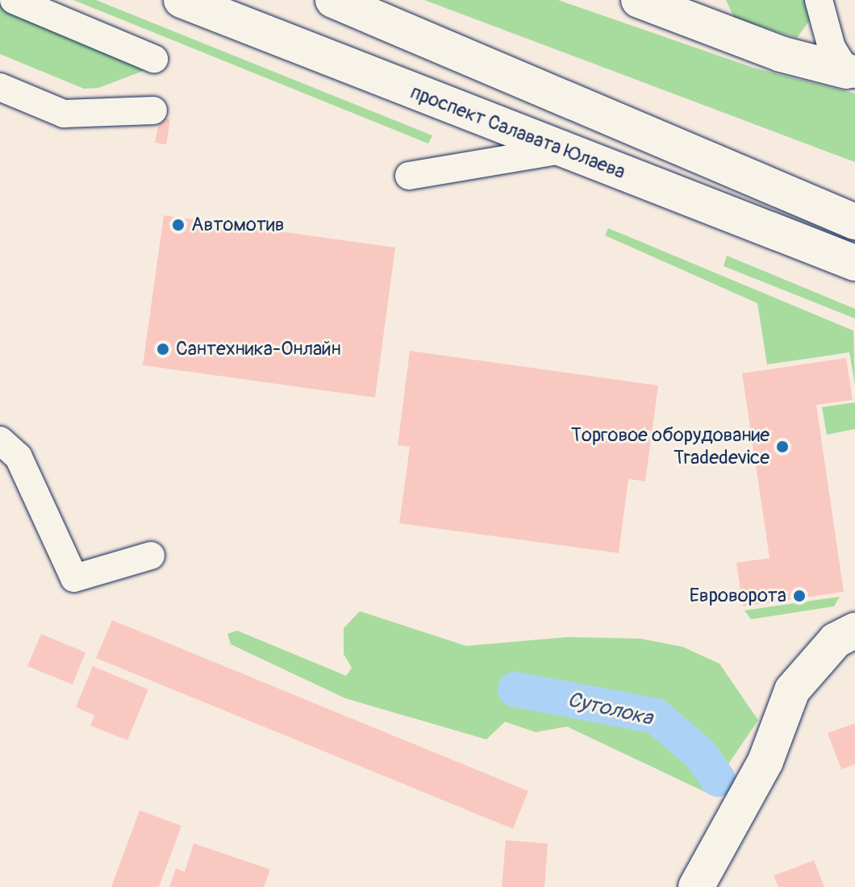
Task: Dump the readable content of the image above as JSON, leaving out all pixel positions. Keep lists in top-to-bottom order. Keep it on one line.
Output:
{"streets":{"main road":["проспект Салавата Юлаева"]},"water":["Сутолока"],"places":["Автомотив","Сантехника-Онлайн","Торговое оборудование Tradedevice","Евроворота"]}
